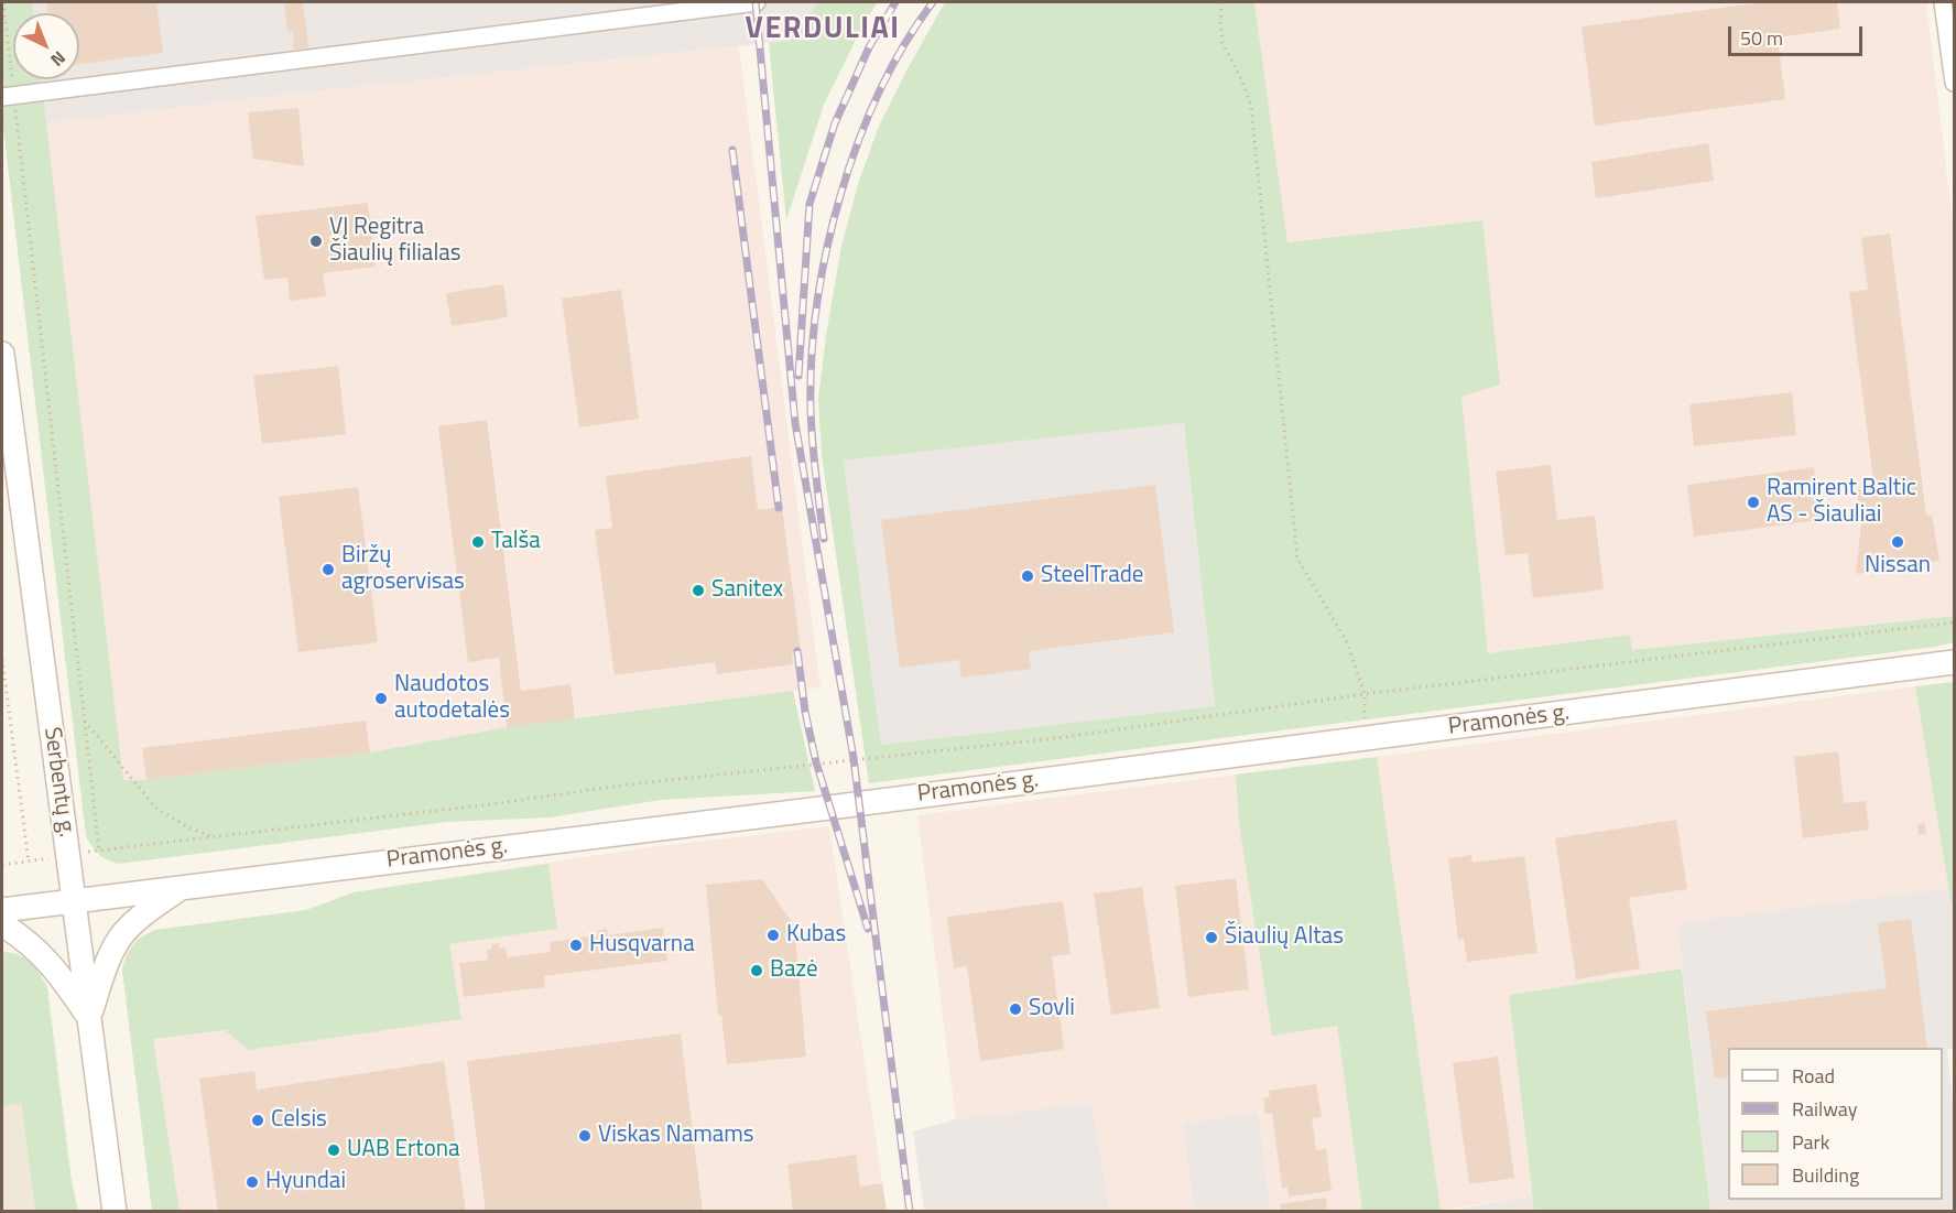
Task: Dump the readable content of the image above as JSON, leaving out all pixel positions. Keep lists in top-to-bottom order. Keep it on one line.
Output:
{"streets":{"main road":["Pramonės g.","Serbentų g."]},"crossings":[["Pramonės g.","Serbentų g."]],"districts":["VERDULIAI"],"places":["VĮ Regitra Šiaulių filialas","Ramirent Baltic AS - Šiauliai","Talša","Nissan","Biržų agroservisas","SteelTrade","Sanitex","Naudotos autodetalės","Kubas","Šiaulių Altas","Husqvarna","Bazė","Sovli","Celsis","Viskas Namams","UAB Ertona","Hyundai"],"legend":["Road","Railway","Park","Building"],"scale_bar":"50 m","north":"bottom right"}
